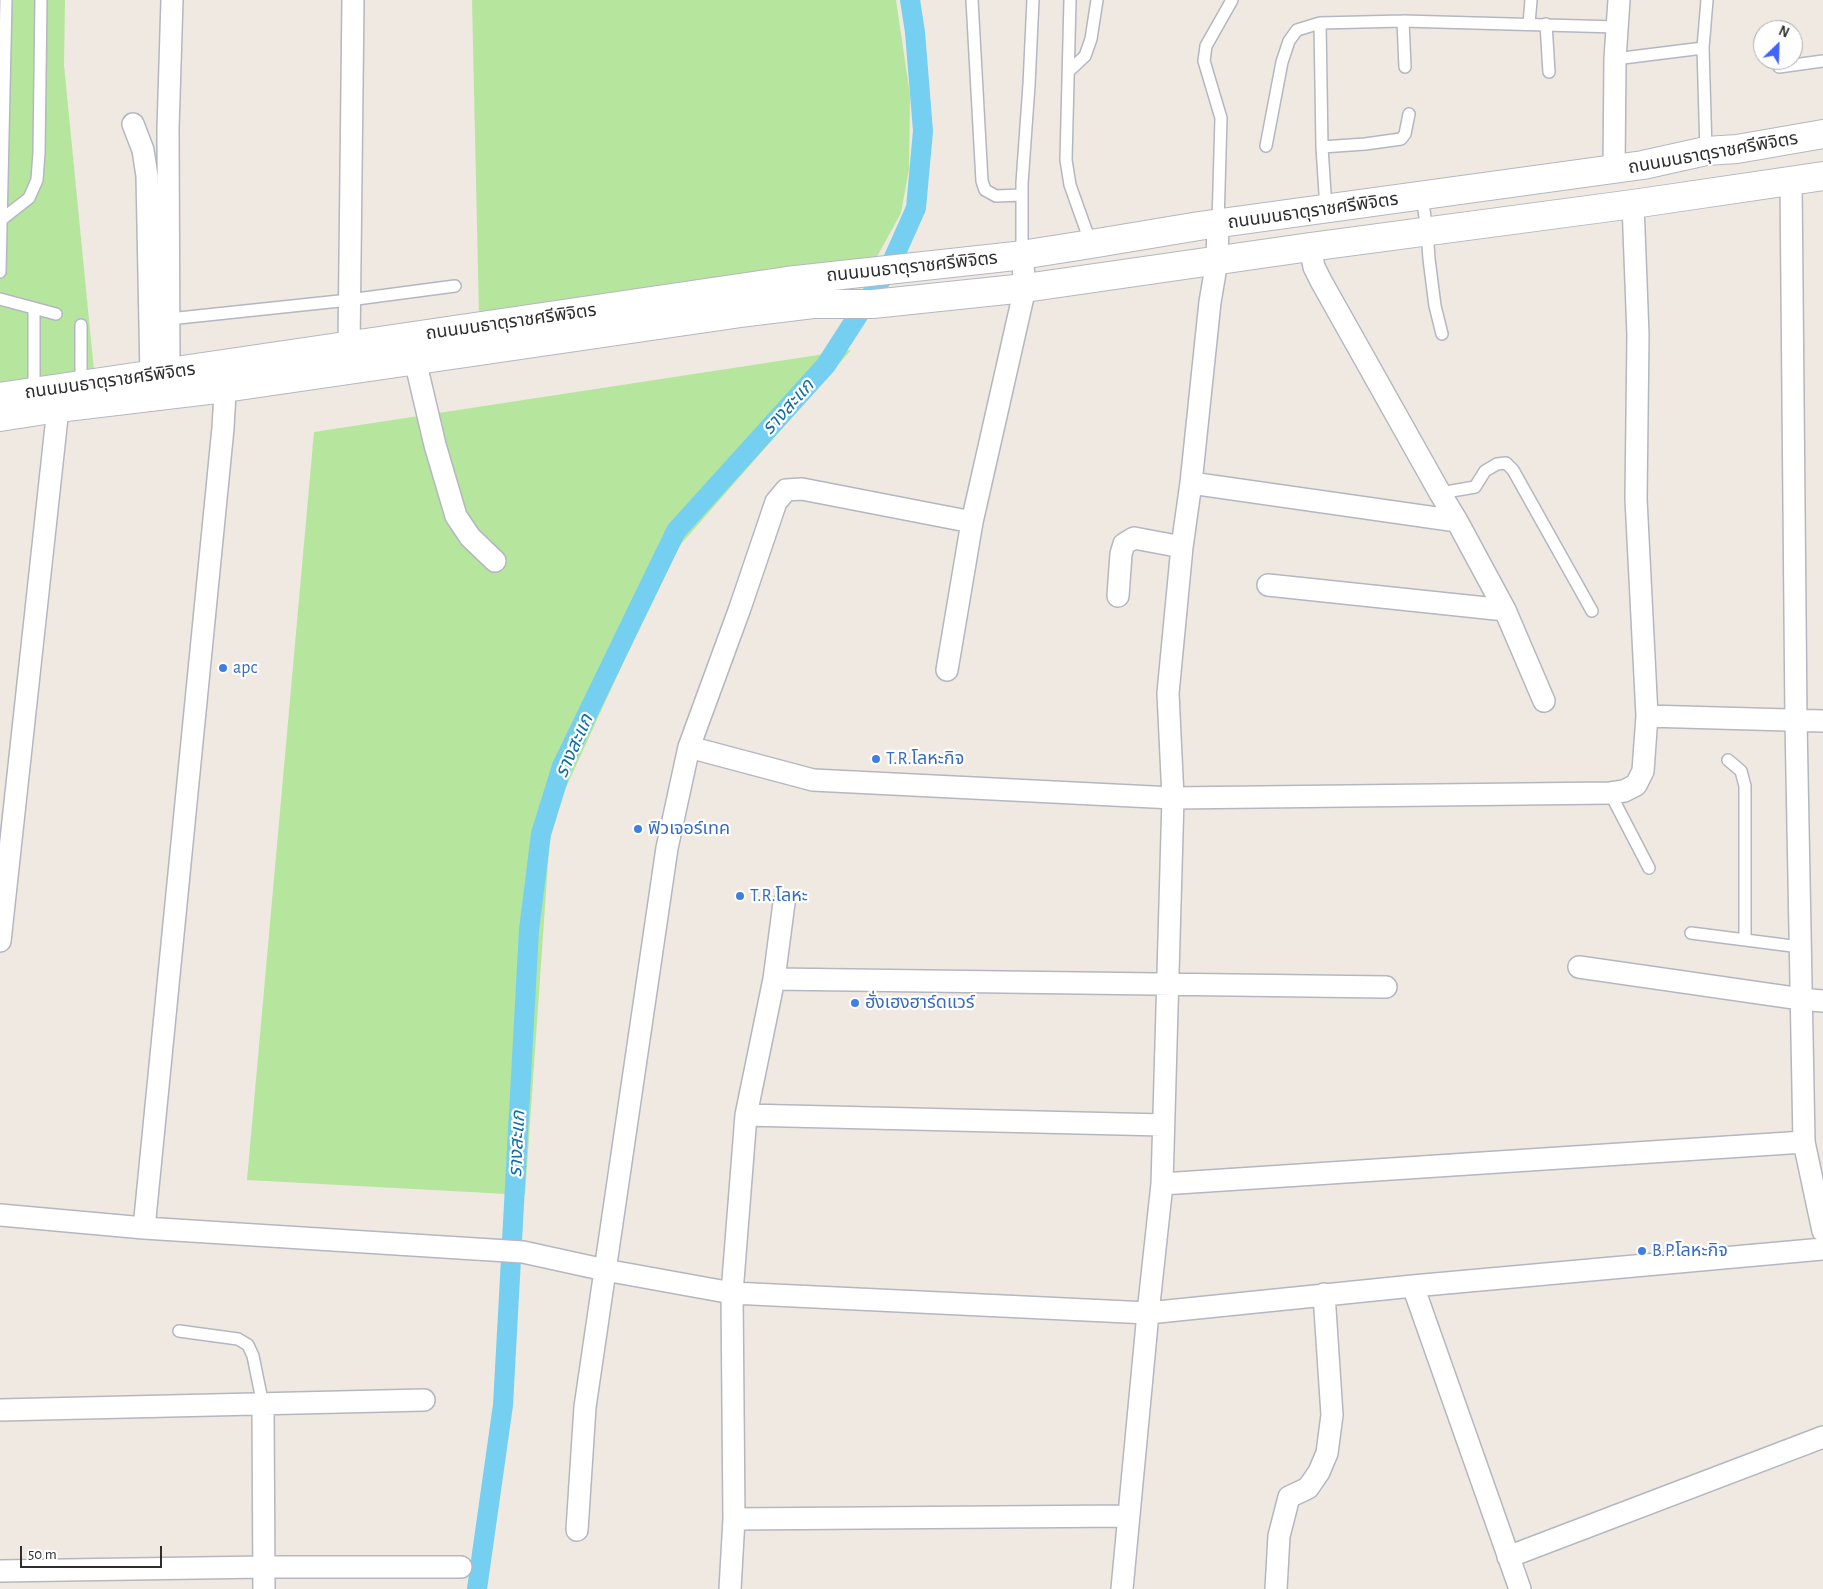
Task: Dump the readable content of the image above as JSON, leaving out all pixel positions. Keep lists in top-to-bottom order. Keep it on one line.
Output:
{"streets":{"street":["ถนนมนธาตุราชศรีพิจิตร"]},"water":["รางสะแก"],"places":["apc","T.R.โลหะกิจ","ฟิวเจอร์เทค","T.R.โลหะ","ฮั่งเฮงฮาร์ดแวร์","B.P.โลหะกิจ"],"scale_bar":"50 m","north":"top right"}
